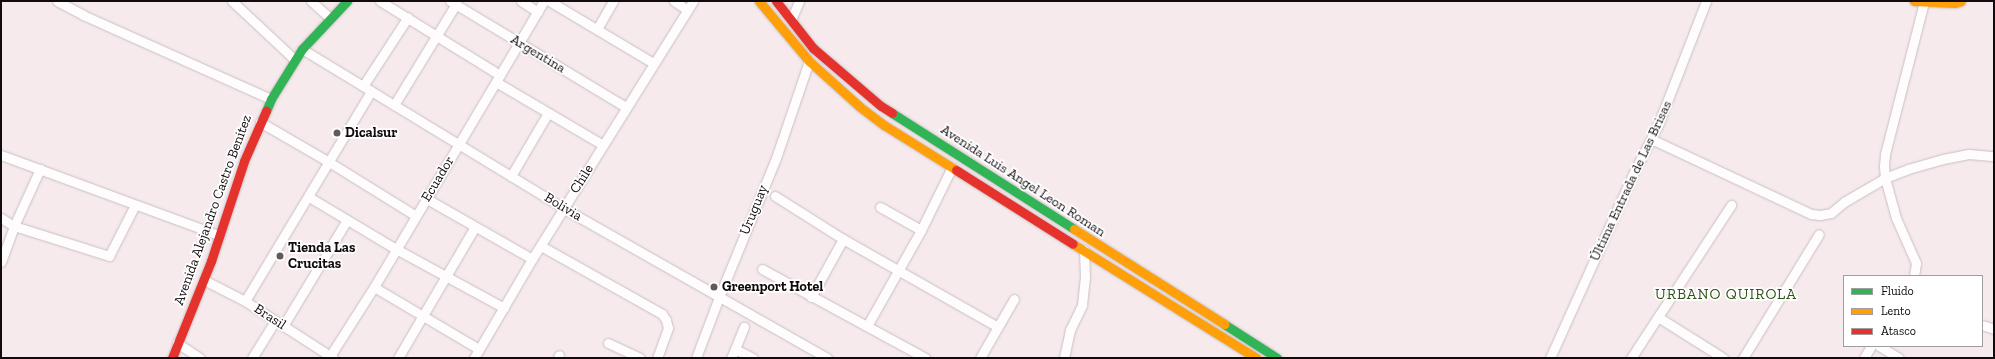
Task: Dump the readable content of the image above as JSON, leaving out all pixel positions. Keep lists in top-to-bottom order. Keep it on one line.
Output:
{"streets":{"main road":["Avenida Luis Angel Leon Roman","Avenida Alejandro Castro Benitez"],"street":["Argentina","Ecuador","Chile","Última Entrada de Las Brisas","Bolivia","Uruguay","Brasil"]},"crossings":[["Argentina","Ecuador"],["Argentina","Chile"],["Ecuador","Bolivia"],["Ecuador","Brasil"],["Chile","Bolivia"],["Avenida Luis Angel Leon Roman","Uruguay"],["Bolivia","Avenida Alejandro Castro Benitez"],["Bolivia","Uruguay"],["Avenida Alejandro Castro Benitez","Brasil"]],"districts":["URBANO QUIROLA"],"places":["Dicalsur","Tienda Las Crucitas","Greenport Hotel"],"legend":["Fluido","Lento","Atasco"]}
